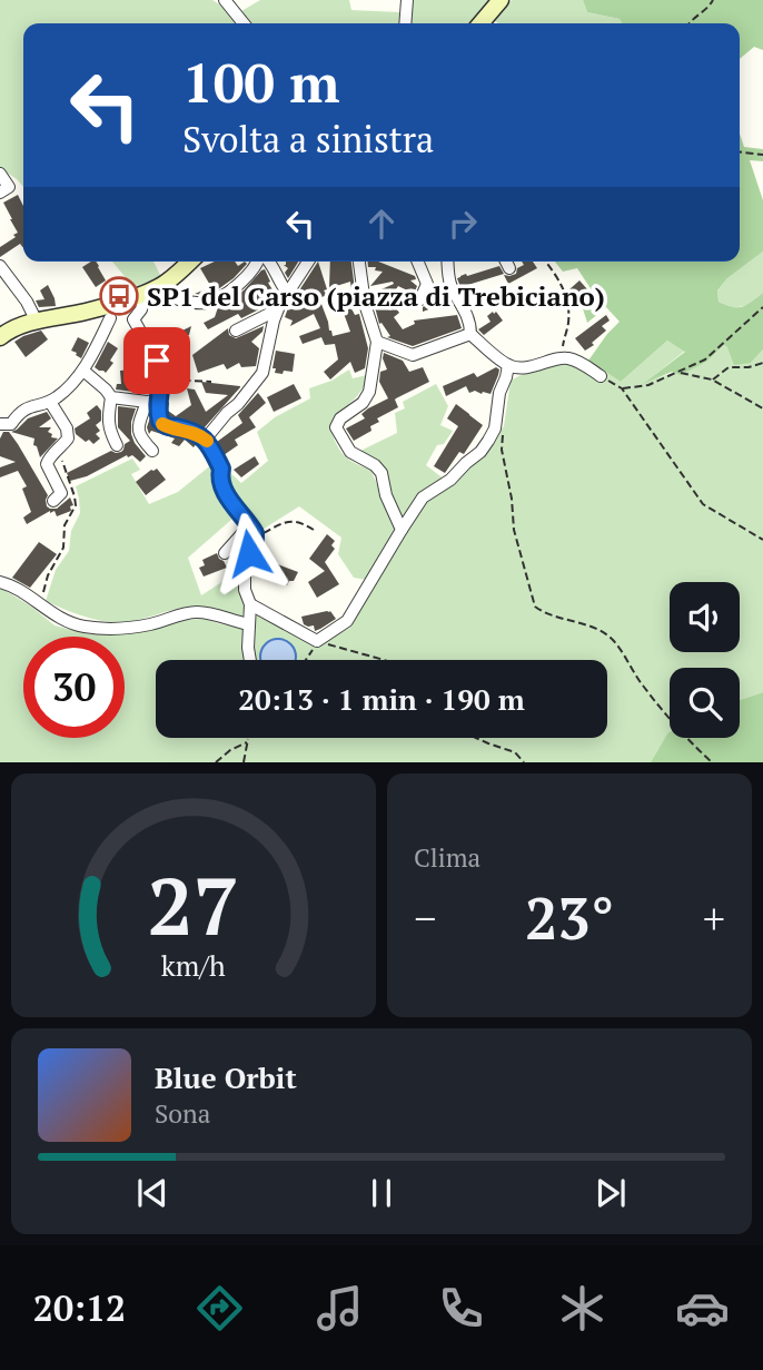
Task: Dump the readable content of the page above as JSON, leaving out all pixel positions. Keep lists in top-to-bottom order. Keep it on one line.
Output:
{"places":{"bus stop":["SP1 del Carso (piazza di Trebiciano)"]},"page":{"turn":["100 m","Svolta a sinistra"],"limit":"30","trip":"20:13 · 1 min · 190 m","tile":"Clima","heat":["−","23°","+"],"song":["Blue Orbit","Sona"],"tabs":"20:12","gauge":["27","km/h"]}}
